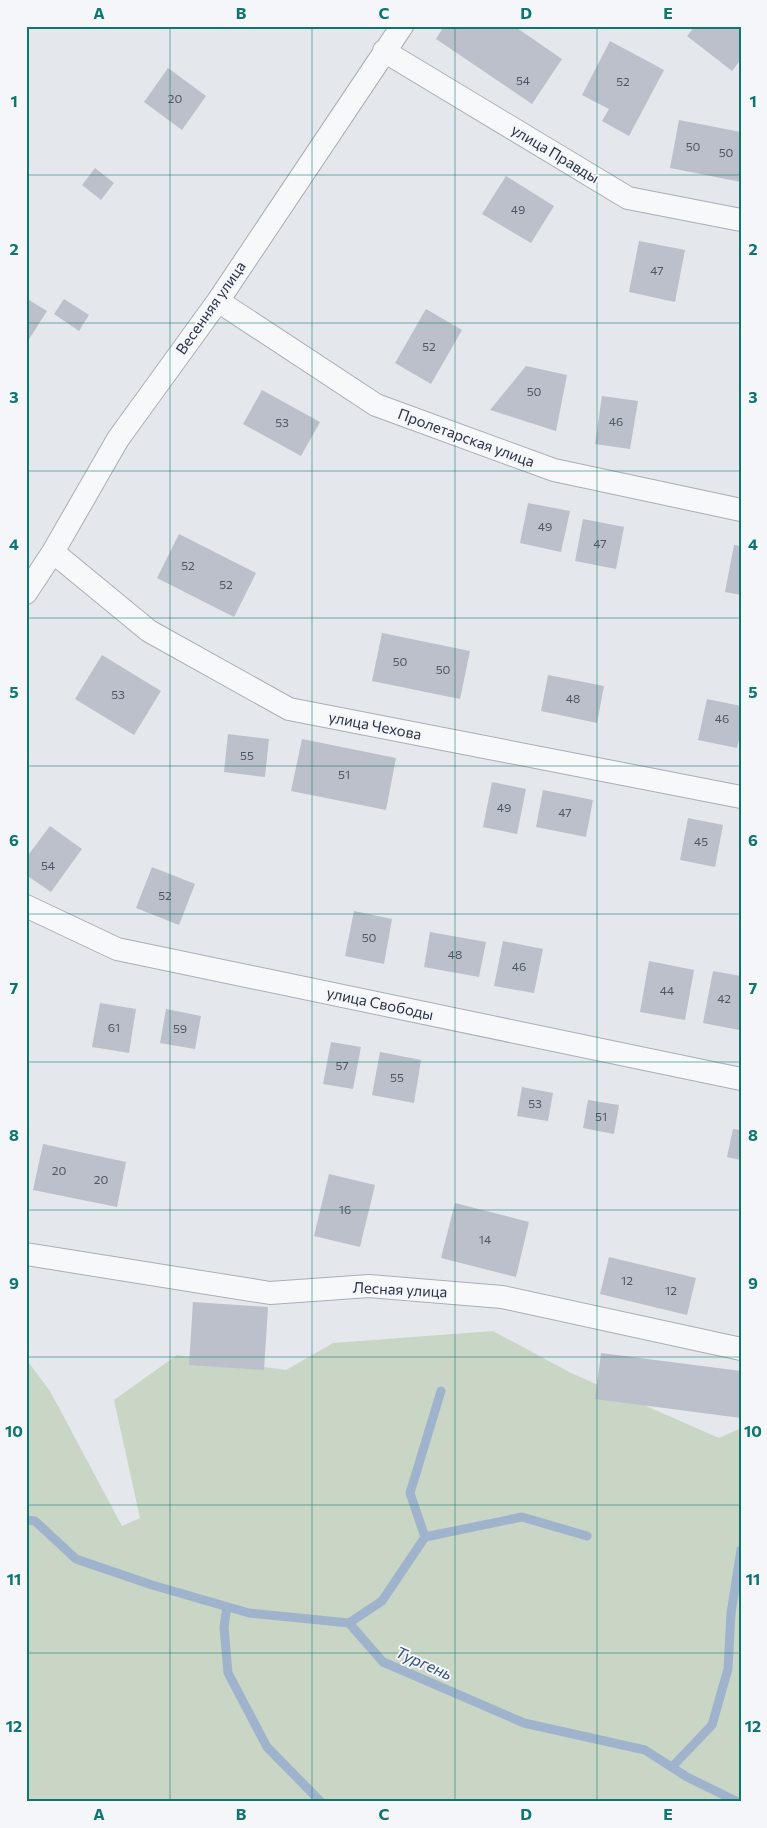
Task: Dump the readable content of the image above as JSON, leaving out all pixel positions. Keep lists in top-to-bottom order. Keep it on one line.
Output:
{"streets":{"street":["улица Правды","Весенняя улица","Пролетарская улица","улица Чехова","улица Свободы","Лесная улица"]},"crossings":[["улица Правды","Весенняя улица"],["Весенняя улица","Пролетарская улица"],["Весенняя улица","улица Чехова"]],"water":["Тургень"],"house_numbers":["54","52","20","50","50","49","47","52","50","46","53","49","47","52","52","50","50","53","48","46","55","51","49","47","45","54","52","50","48","46","44","42","61","59","57","55","53","51","20","20","16","14","12","12"],"grid":{"columns":["A","B","C","D","E"],"rows":["1","2","3","4","5","6","7","8","9","10","11","12"]}}
